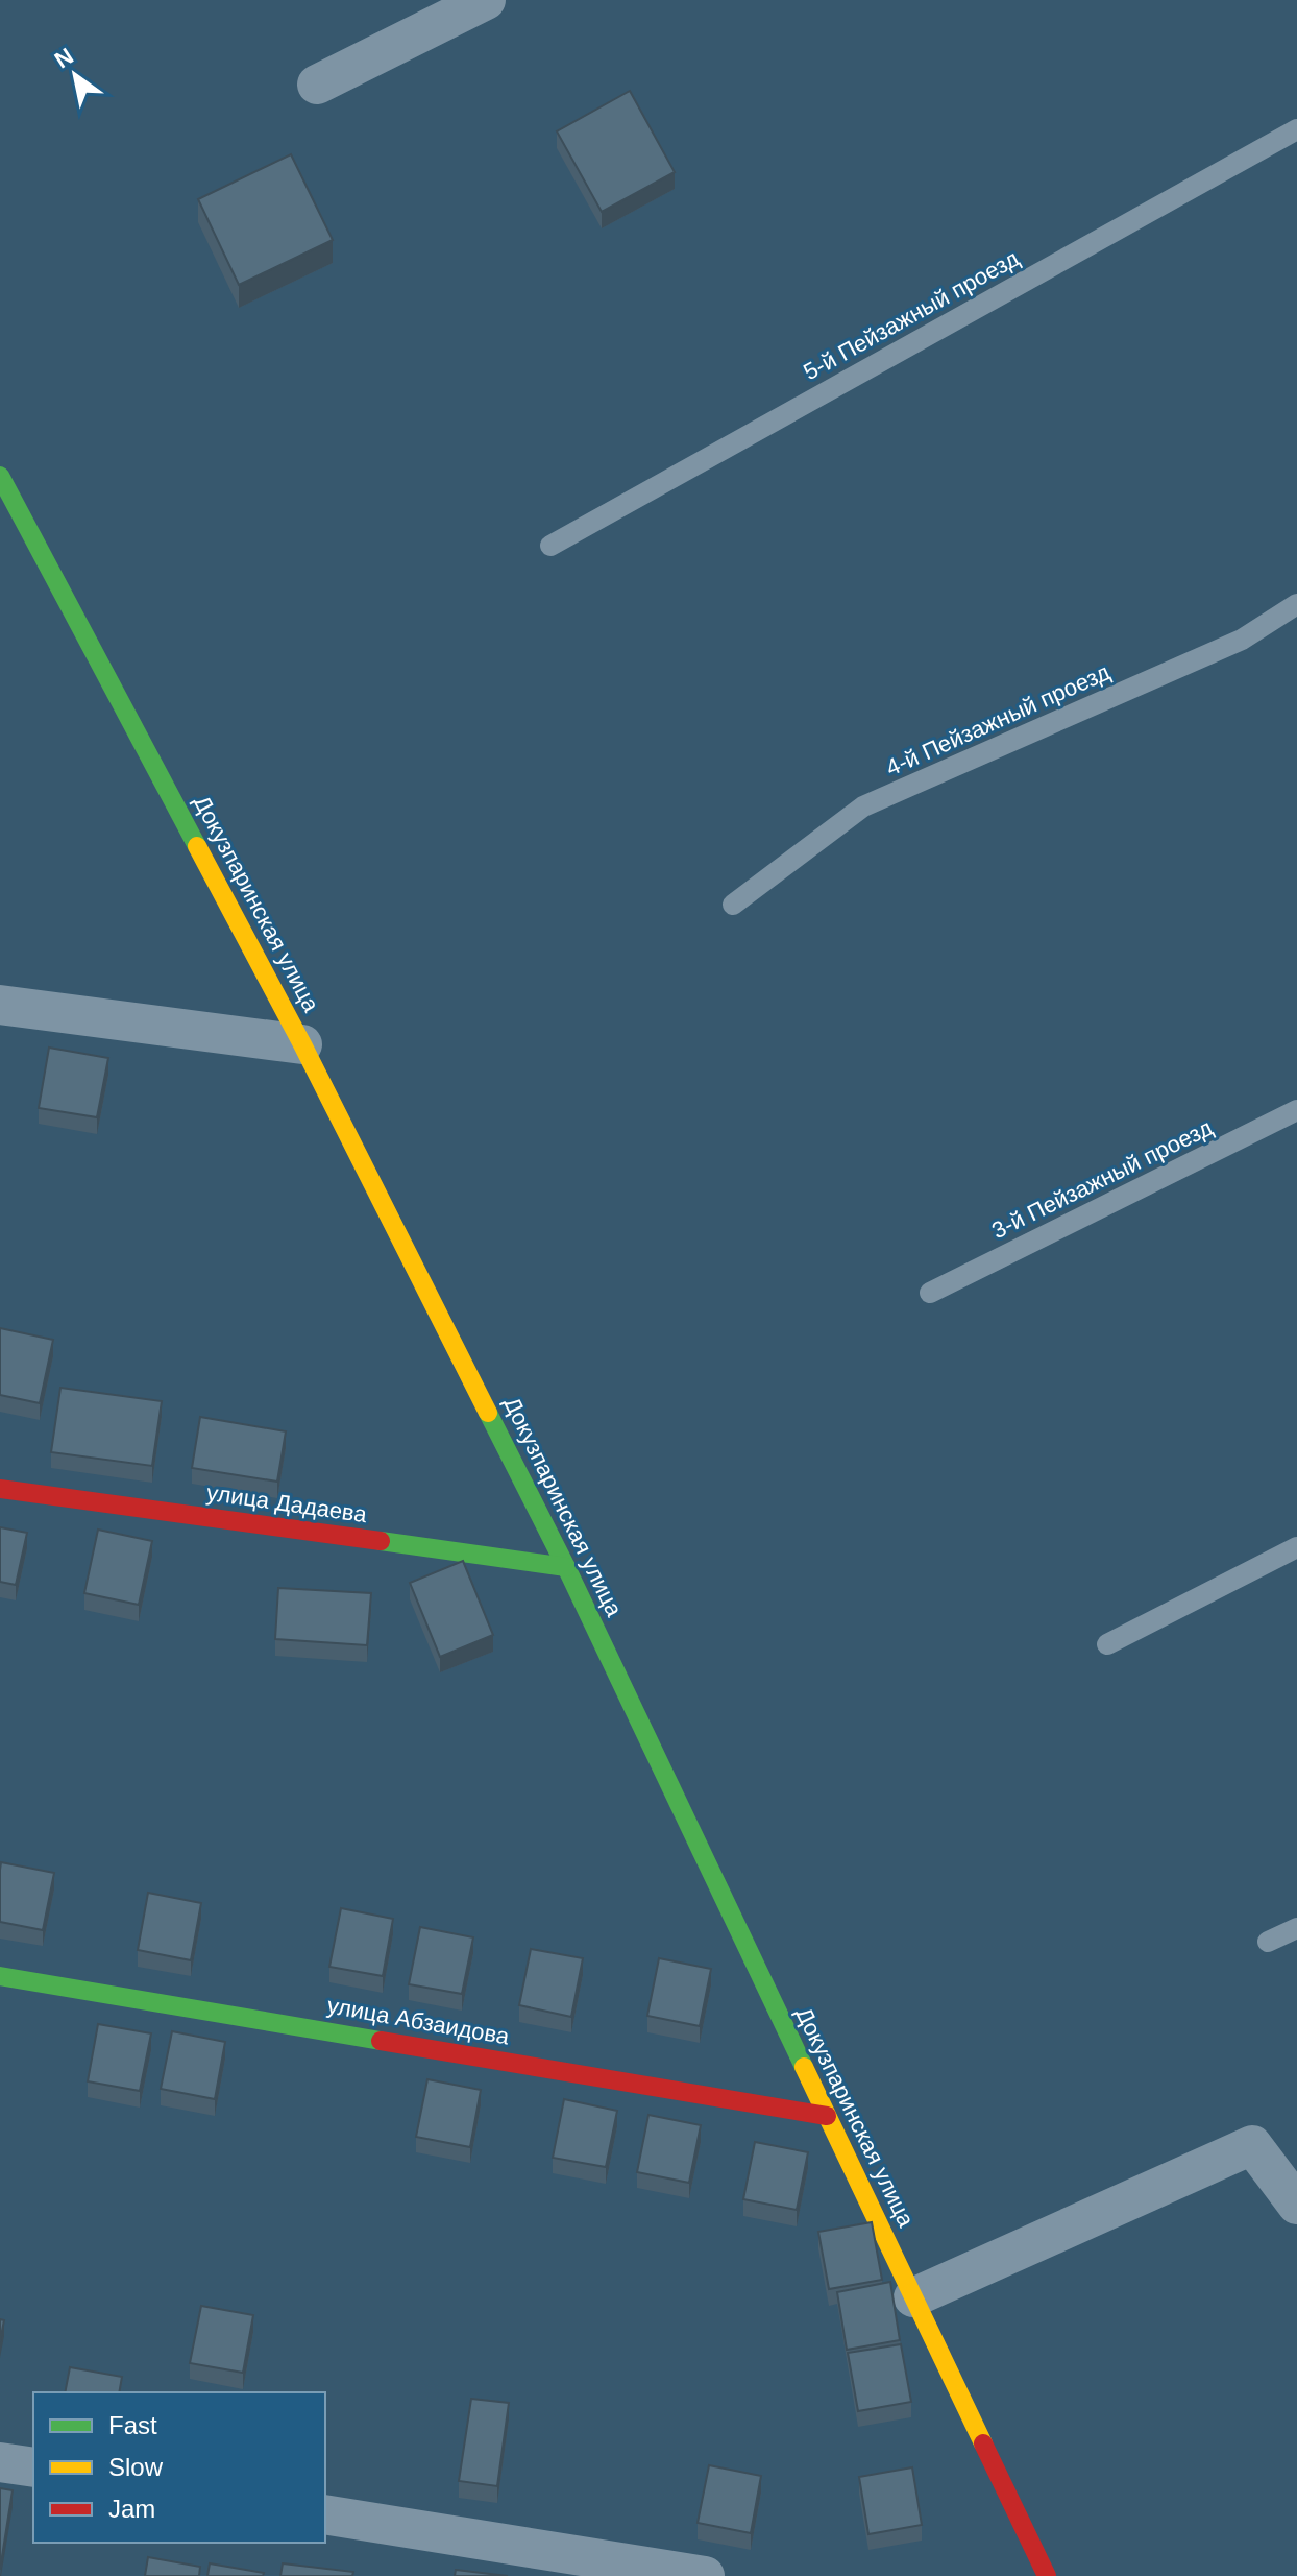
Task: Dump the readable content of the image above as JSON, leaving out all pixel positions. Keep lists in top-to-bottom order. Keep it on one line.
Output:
{"streets":{"street":["Докузпаринская улица","улица Дадаева","улица Абзаидова"],"lane":["5-й Пейзажный проезд","4-й Пейзажный проезд","3-й Пейзажный проезд"]},"crossings":[["Докузпаринская улица","улица Дадаева"],["Докузпаринская улица","улица Абзаидова"]],"legend":["Fast","Slow","Jam"],"north":"top left"}
